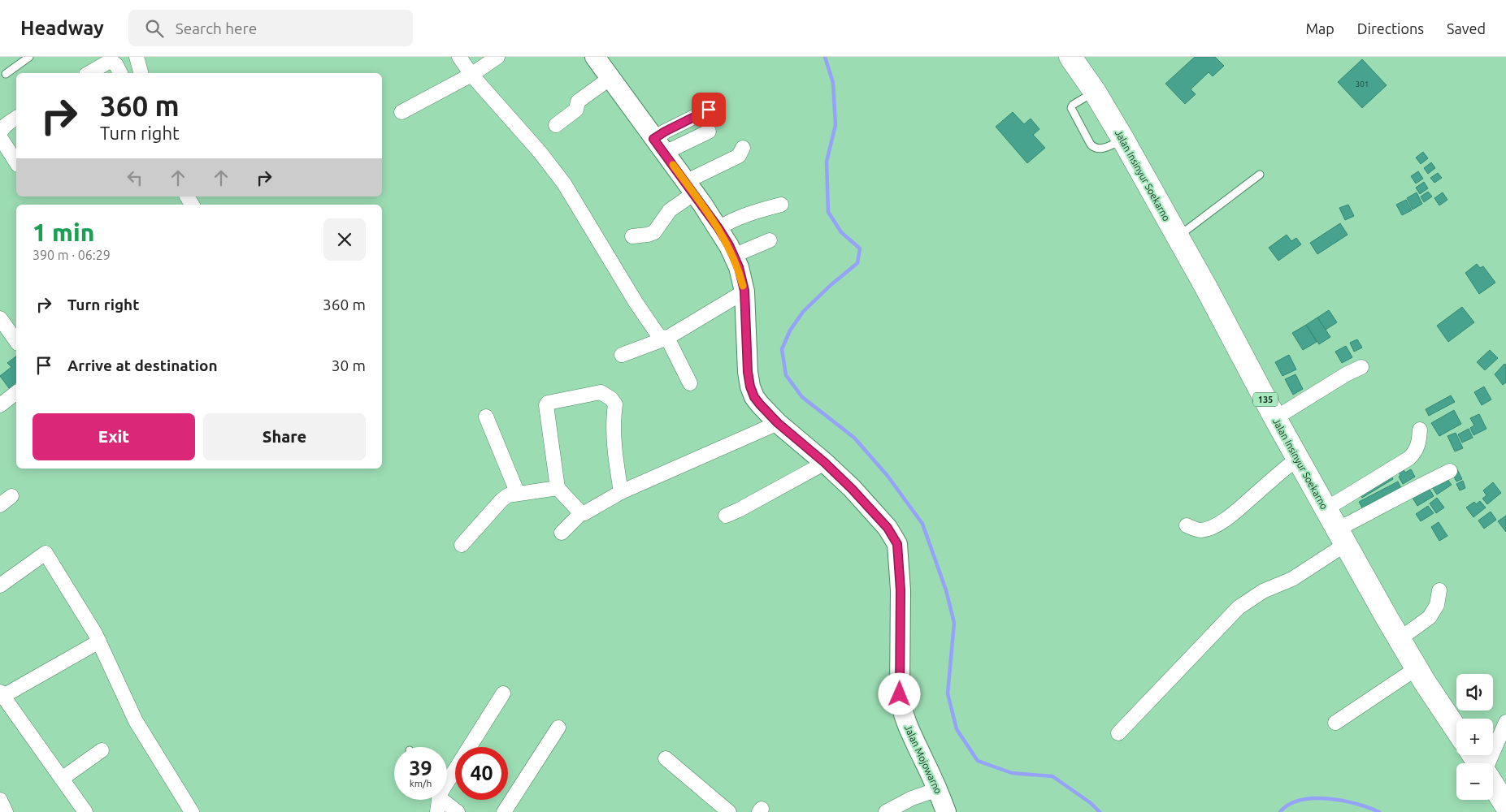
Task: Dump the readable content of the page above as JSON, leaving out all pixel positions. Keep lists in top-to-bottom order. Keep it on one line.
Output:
{"streets":{"main road":["Jalan Insinyur Soekarno","135"],"street":["Jalan Mojowarno"]},"house_numbers":["301"],"page":{"header":"Headway","search":"Search here","nav":["Map","Directions","Saved"],"turn":["360 m","Turn right"],"heading":["1 min","390 m · 06:29"],"list":[{"name":"Turn right","value":"360 m"},{"name":"Arrive at destination","value":"30 m"}],"buttons":["Exit","Share"],"map_buttons":["+","−"],"speed":"39 km/h","limit":"40"}}
